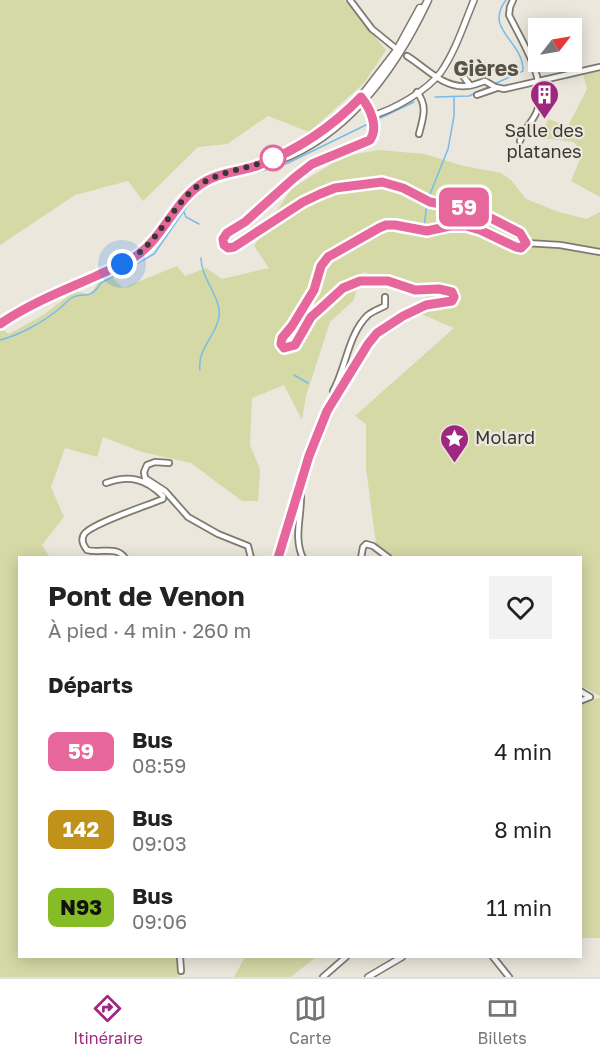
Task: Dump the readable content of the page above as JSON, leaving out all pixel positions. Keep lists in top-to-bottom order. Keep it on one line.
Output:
{"districts":["Gières"],"places":{"building":["Salle des platanes"],"place":["Molard"]},"lines":["bus line 59"],"north":"top right","page":{"on_map":"59","heading":[["Pont de Venon","À pied · 4 min · 260 m"],"Départs"],"list":[{"mark":"59","name":"Bus","note":"08:59","value":"4 min"},{"mark":"142","name":"Bus","note":"09:03","value":"8 min"},{"mark":"N93","name":"Bus","note":"09:06","value":"11 min"}],"tabs":["Itinéraire","Carte","Billets"]}}
